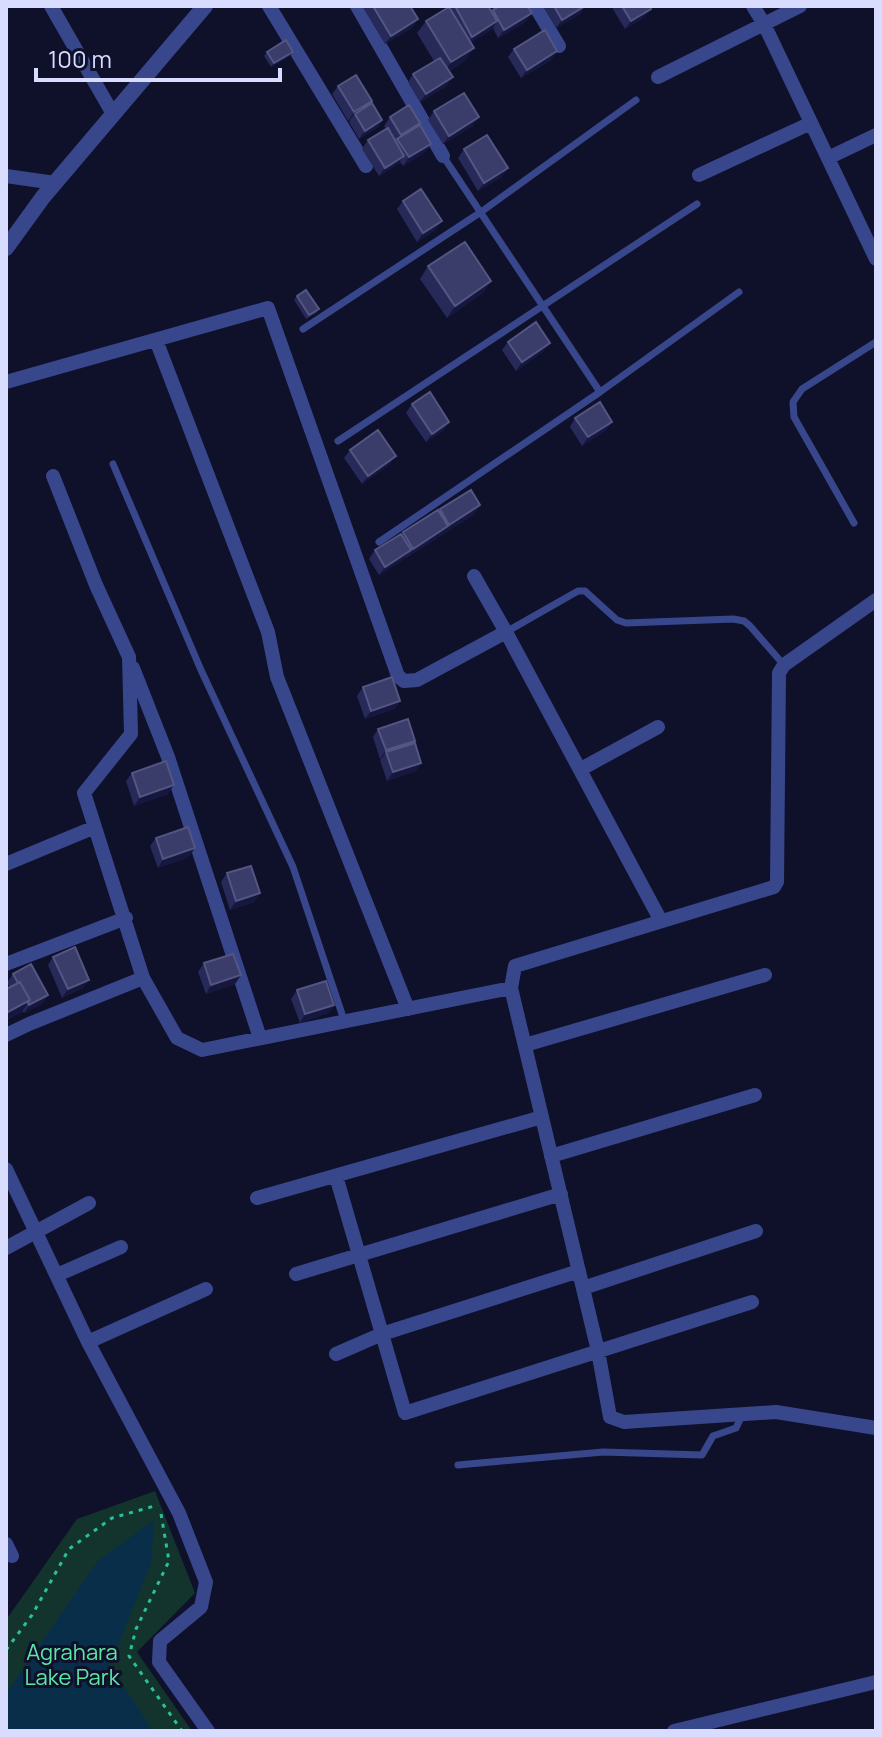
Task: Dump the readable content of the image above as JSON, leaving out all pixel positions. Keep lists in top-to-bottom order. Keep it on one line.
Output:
{"parks":["Agrahara Lake Park"],"scale_bar":"100 m"}
